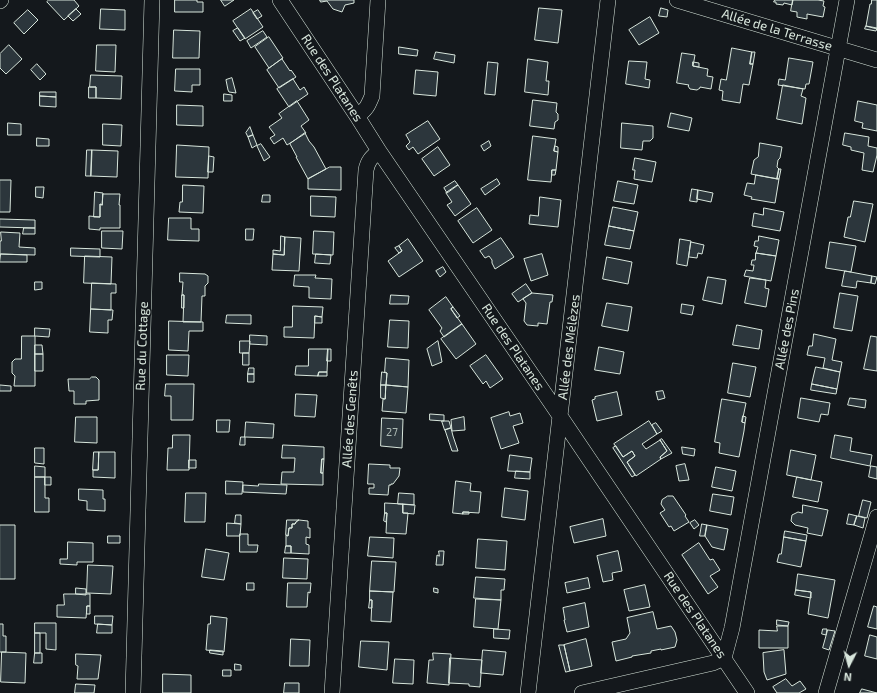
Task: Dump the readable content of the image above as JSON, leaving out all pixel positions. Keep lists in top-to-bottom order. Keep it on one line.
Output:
{"streets":{"street":["Allée de la Terrasse","Rue des Platanes","Allée des Pins","Rue du Cottage","Allée des Mélèzes","Allée des Genêts"]},"crossings":[["Allée de la Terrasse","Allée des Pins"],["Rue des Platanes","Allée des Pins"],["Rue des Platanes","Allée des Mélèzes"],["Rue des Platanes","Allée des Genêts"]],"house_numbers":["27"],"north":"bottom"}
